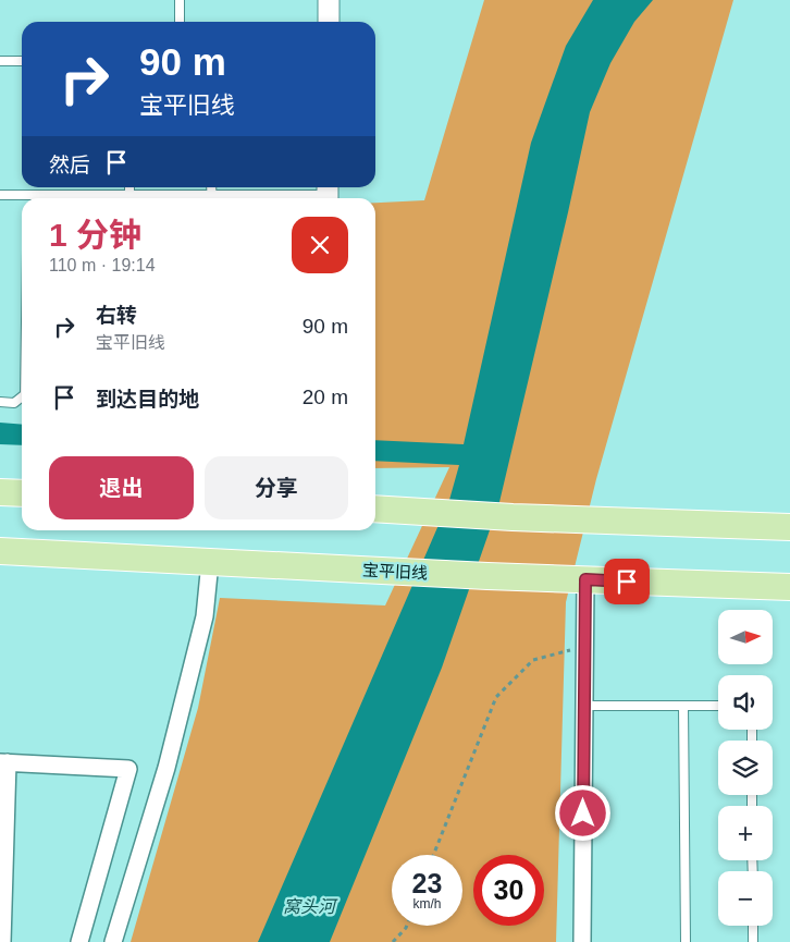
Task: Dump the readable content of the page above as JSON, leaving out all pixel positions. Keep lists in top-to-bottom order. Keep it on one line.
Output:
{"streets":{"main road":["宝平旧线"]},"water":["窝头河"],"north":"right","page":{"turn":["90 m","宝平旧线"],"then":"然后","heading":["1 分钟","110 m · 19:14"],"list":[{"name":"右转","note":"宝平旧线","value":"90 m"},{"name":"到达目的地","value":"20 m"}],"buttons":["退出","分享"],"map_buttons":["+","−"],"speed":"23 km/h","limit":"30"}}
